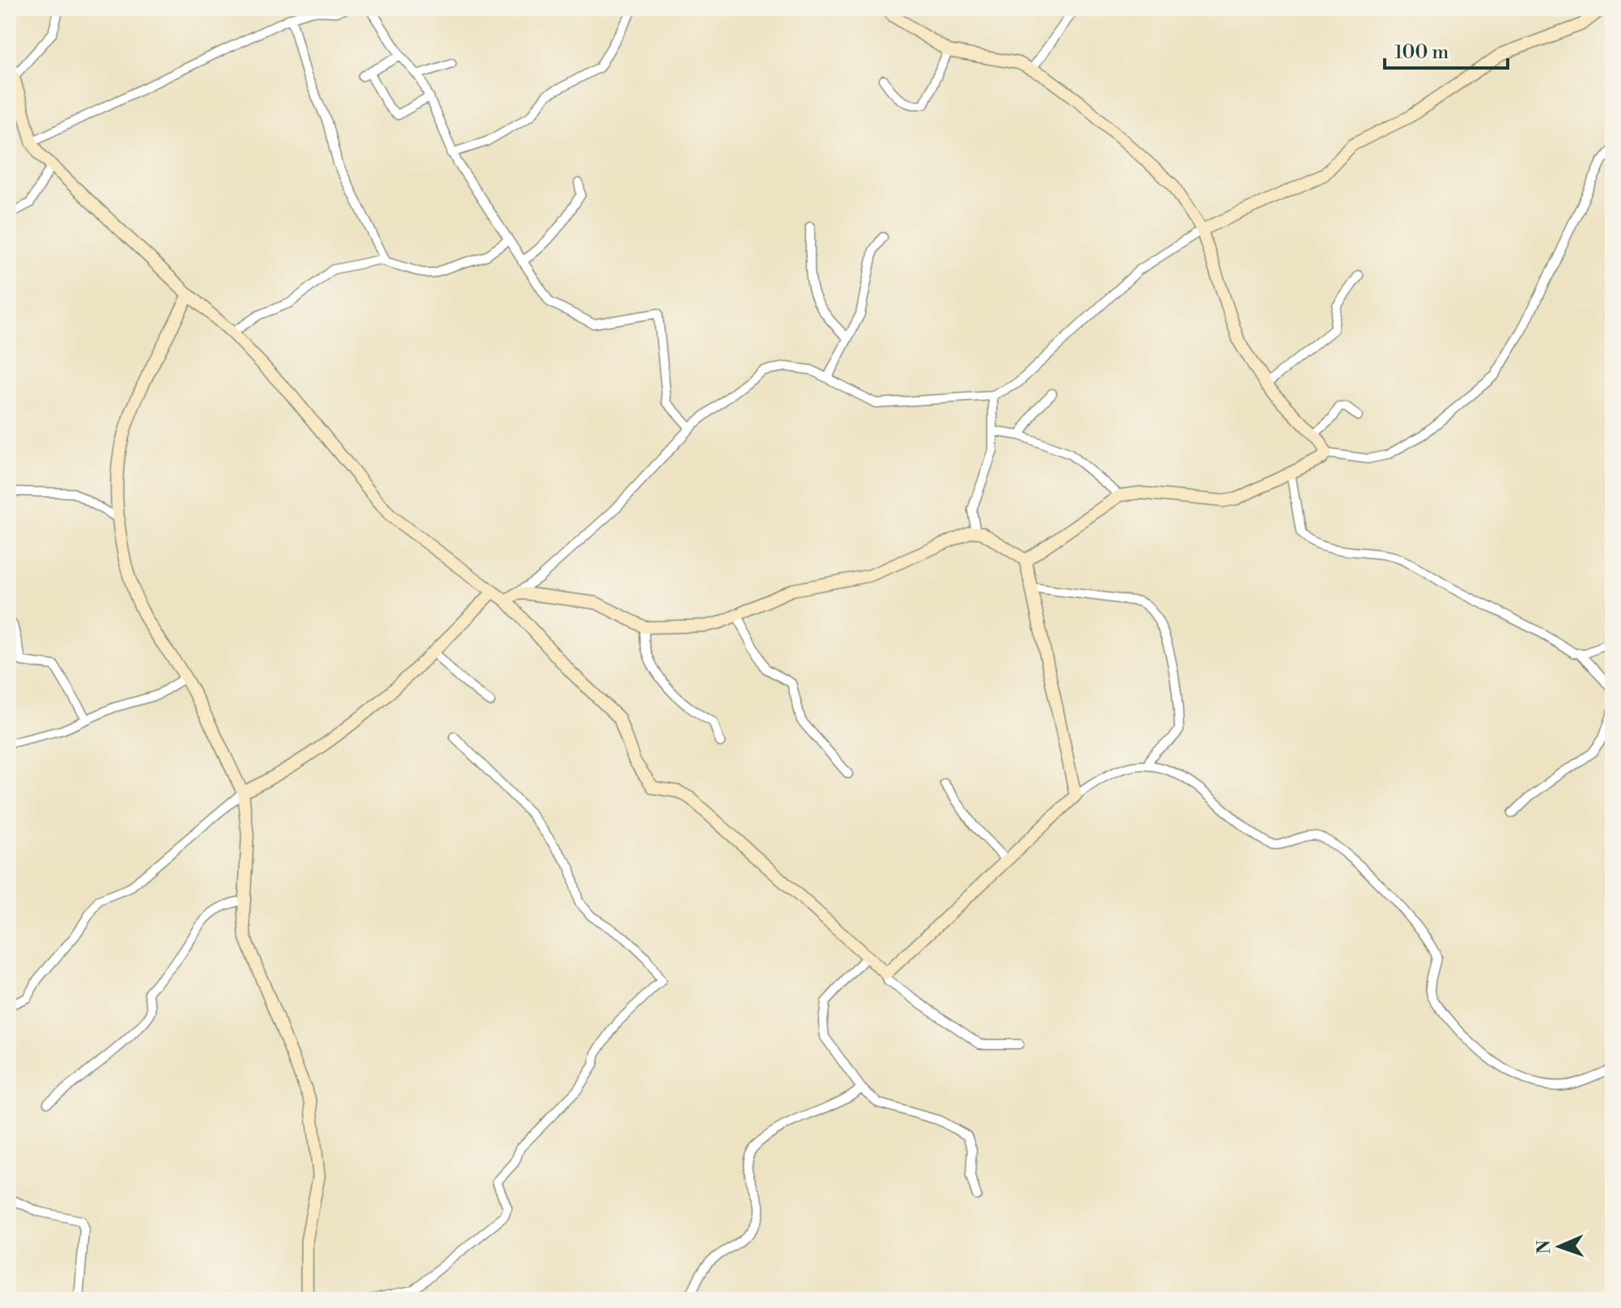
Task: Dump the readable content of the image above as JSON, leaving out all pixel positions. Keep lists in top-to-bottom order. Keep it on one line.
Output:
{"scale_bar":"100 m","north":"left"}
